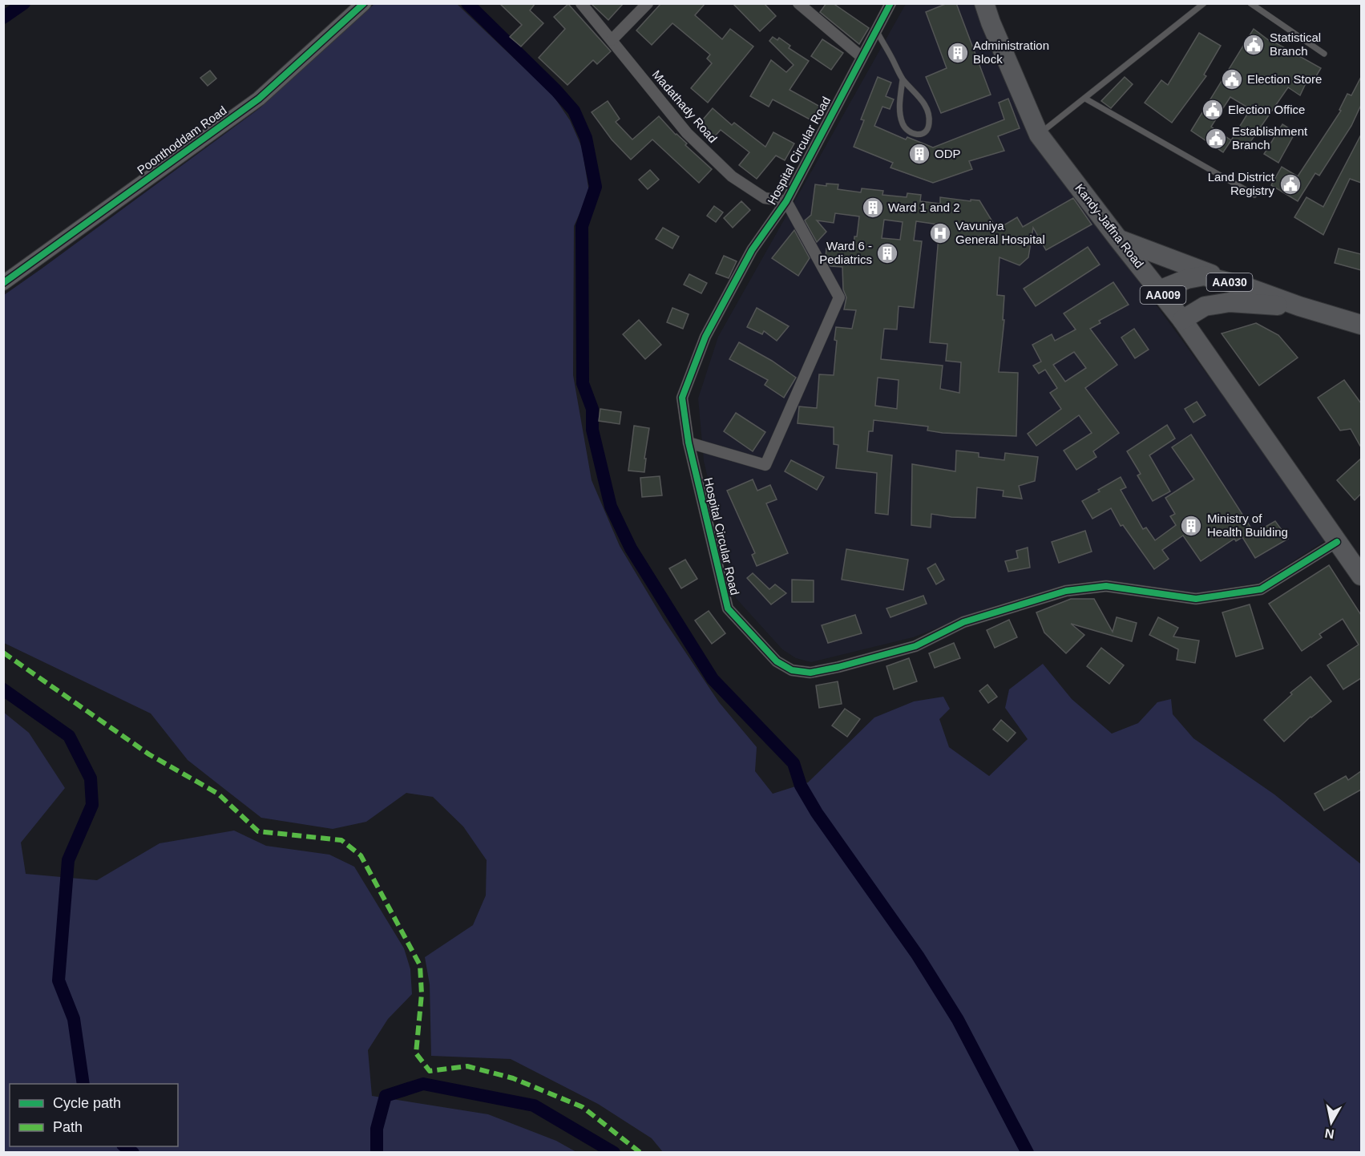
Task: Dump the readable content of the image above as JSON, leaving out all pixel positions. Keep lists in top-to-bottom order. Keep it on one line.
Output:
{"streets":{"highway":["Kandy-Jaffna Road","AA030","AA009"],"street":["Madathady Road","Poonthoddam Road","Hospital Circular Road"]},"crossings":[["Madathady Road","Hospital Circular Road"],["Hospital Circular Road","Kandy-Jaffna Road"],["Kandy-Jaffna Road","AA030"]],"places":{"public building":["Statistical Branch","Election Store","Election Office","Establishment Branch","Land District Registry"],"building":["Administration Block","ODP","Ward 1 and 2","Ward 6 - Pediatrics","Ministry of Health Building"],"hospital":["Vavuniya General Hospital"]},"legend":["Cycle path","Path"],"north":"bottom"}
